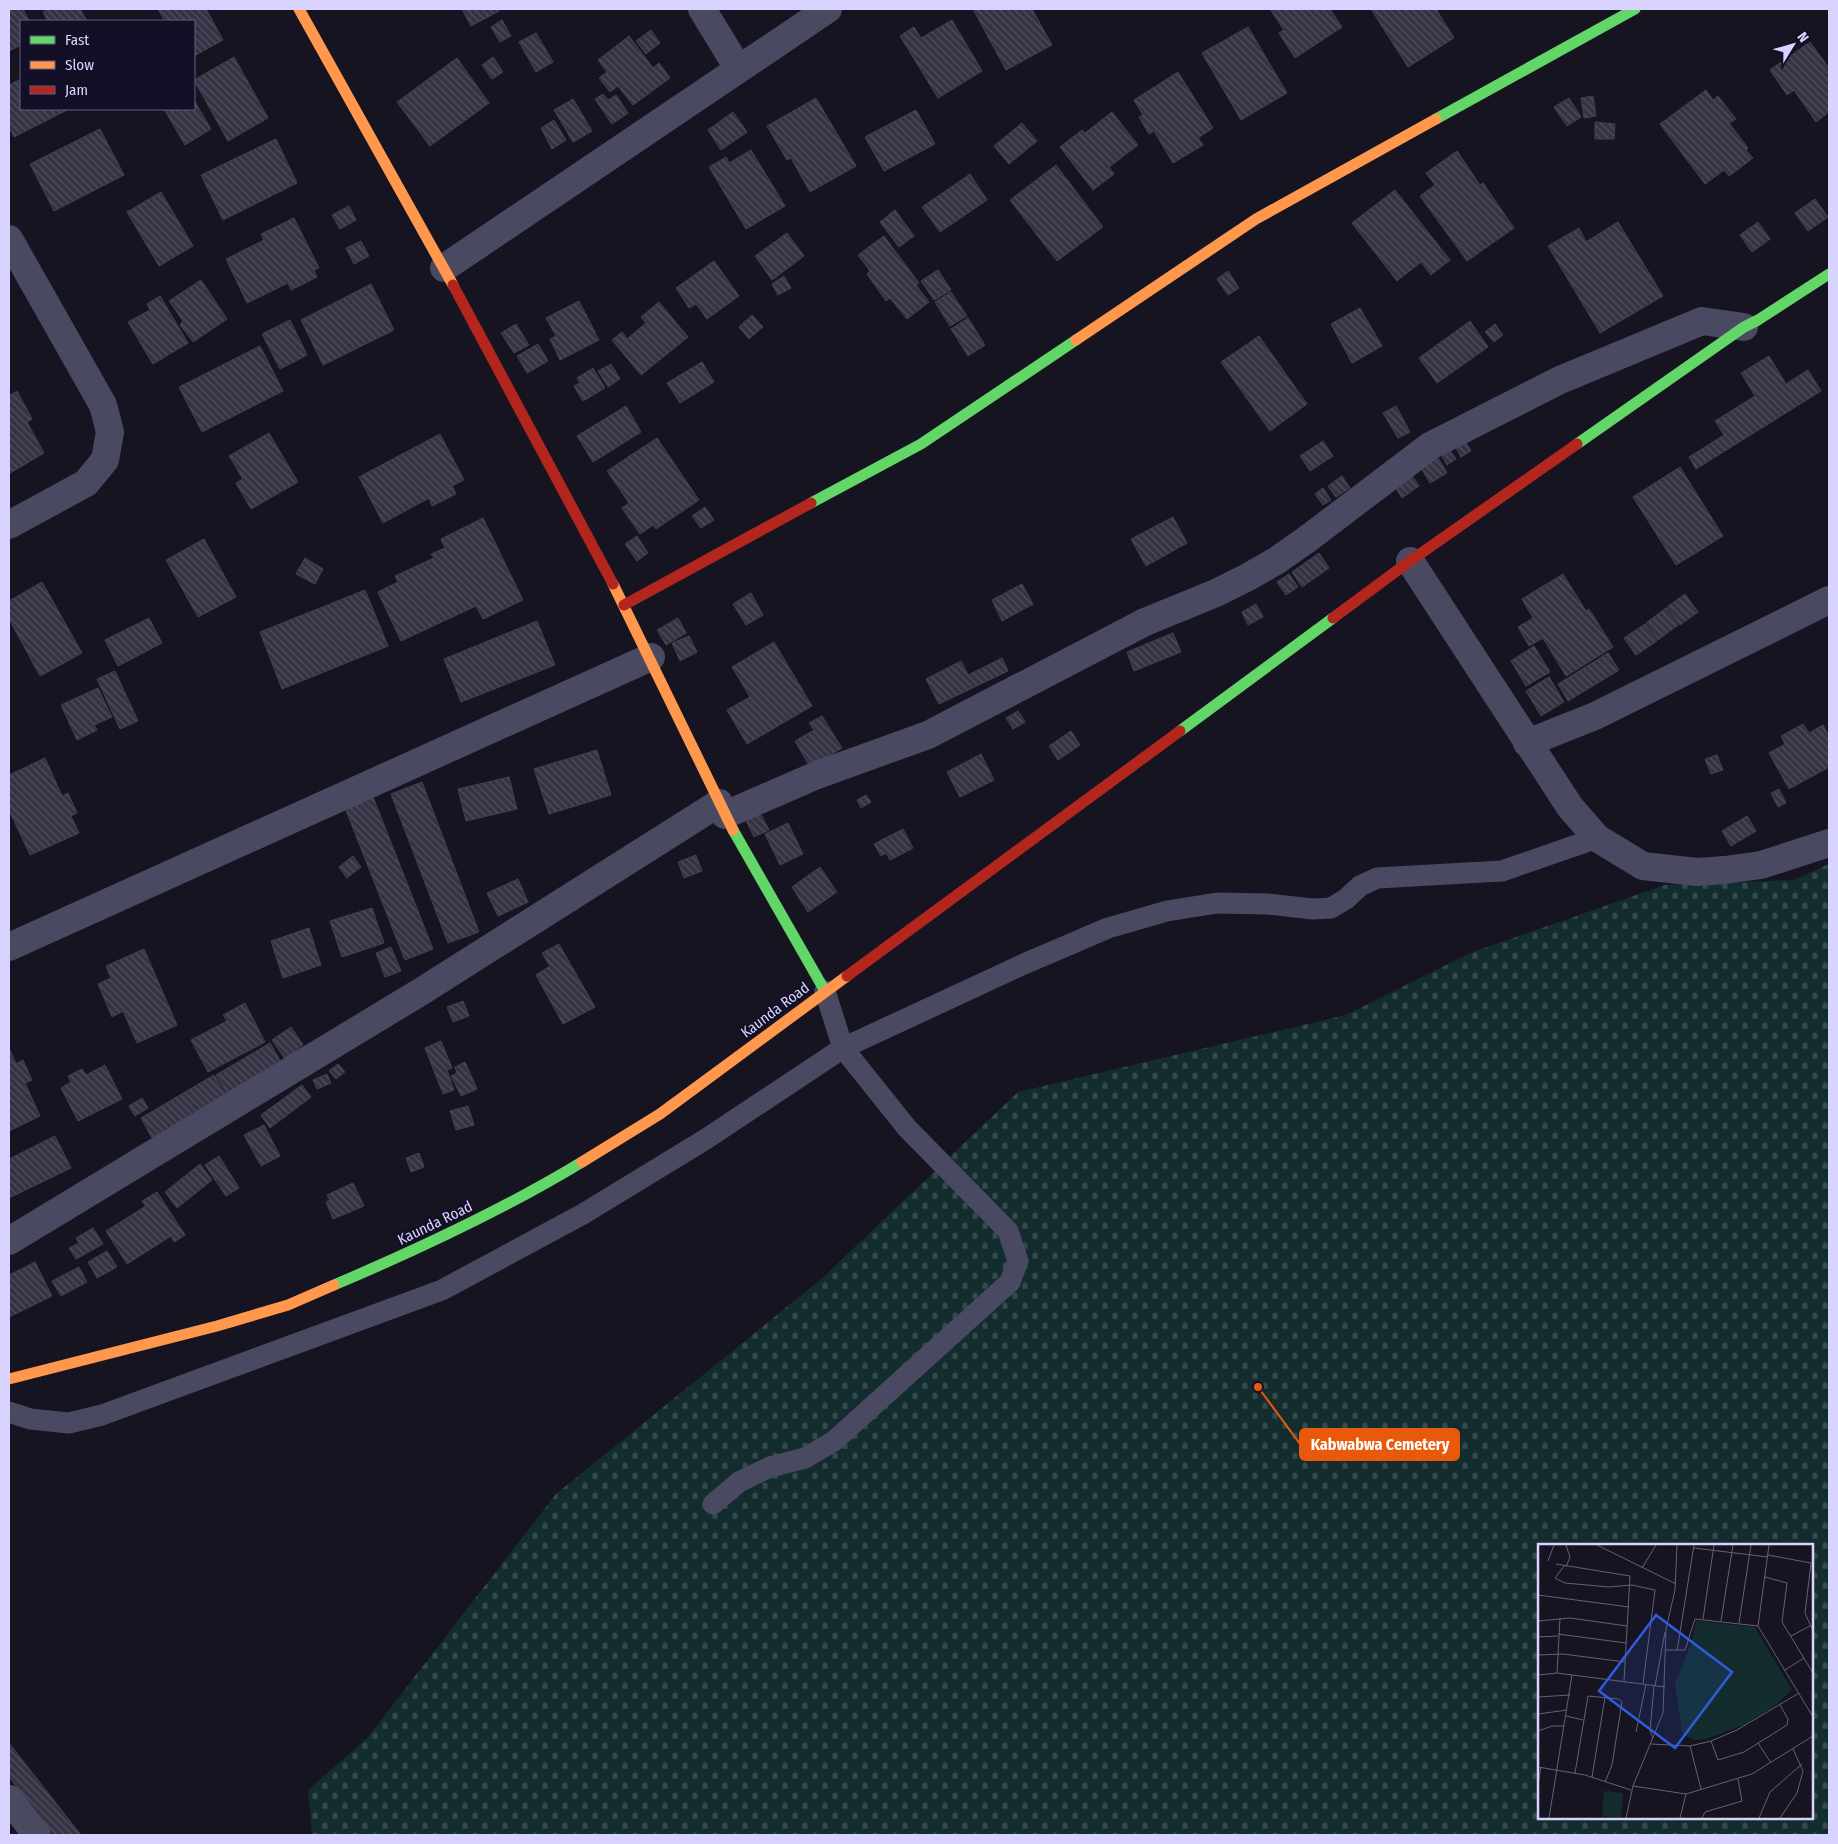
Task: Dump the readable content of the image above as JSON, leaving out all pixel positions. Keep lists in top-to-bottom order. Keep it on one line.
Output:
{"streets":{"street":["Kaunda Road"]},"places":["Kabwabwa Cemetery"],"legend":["Fast","Slow","Jam"],"north":"top right"}
